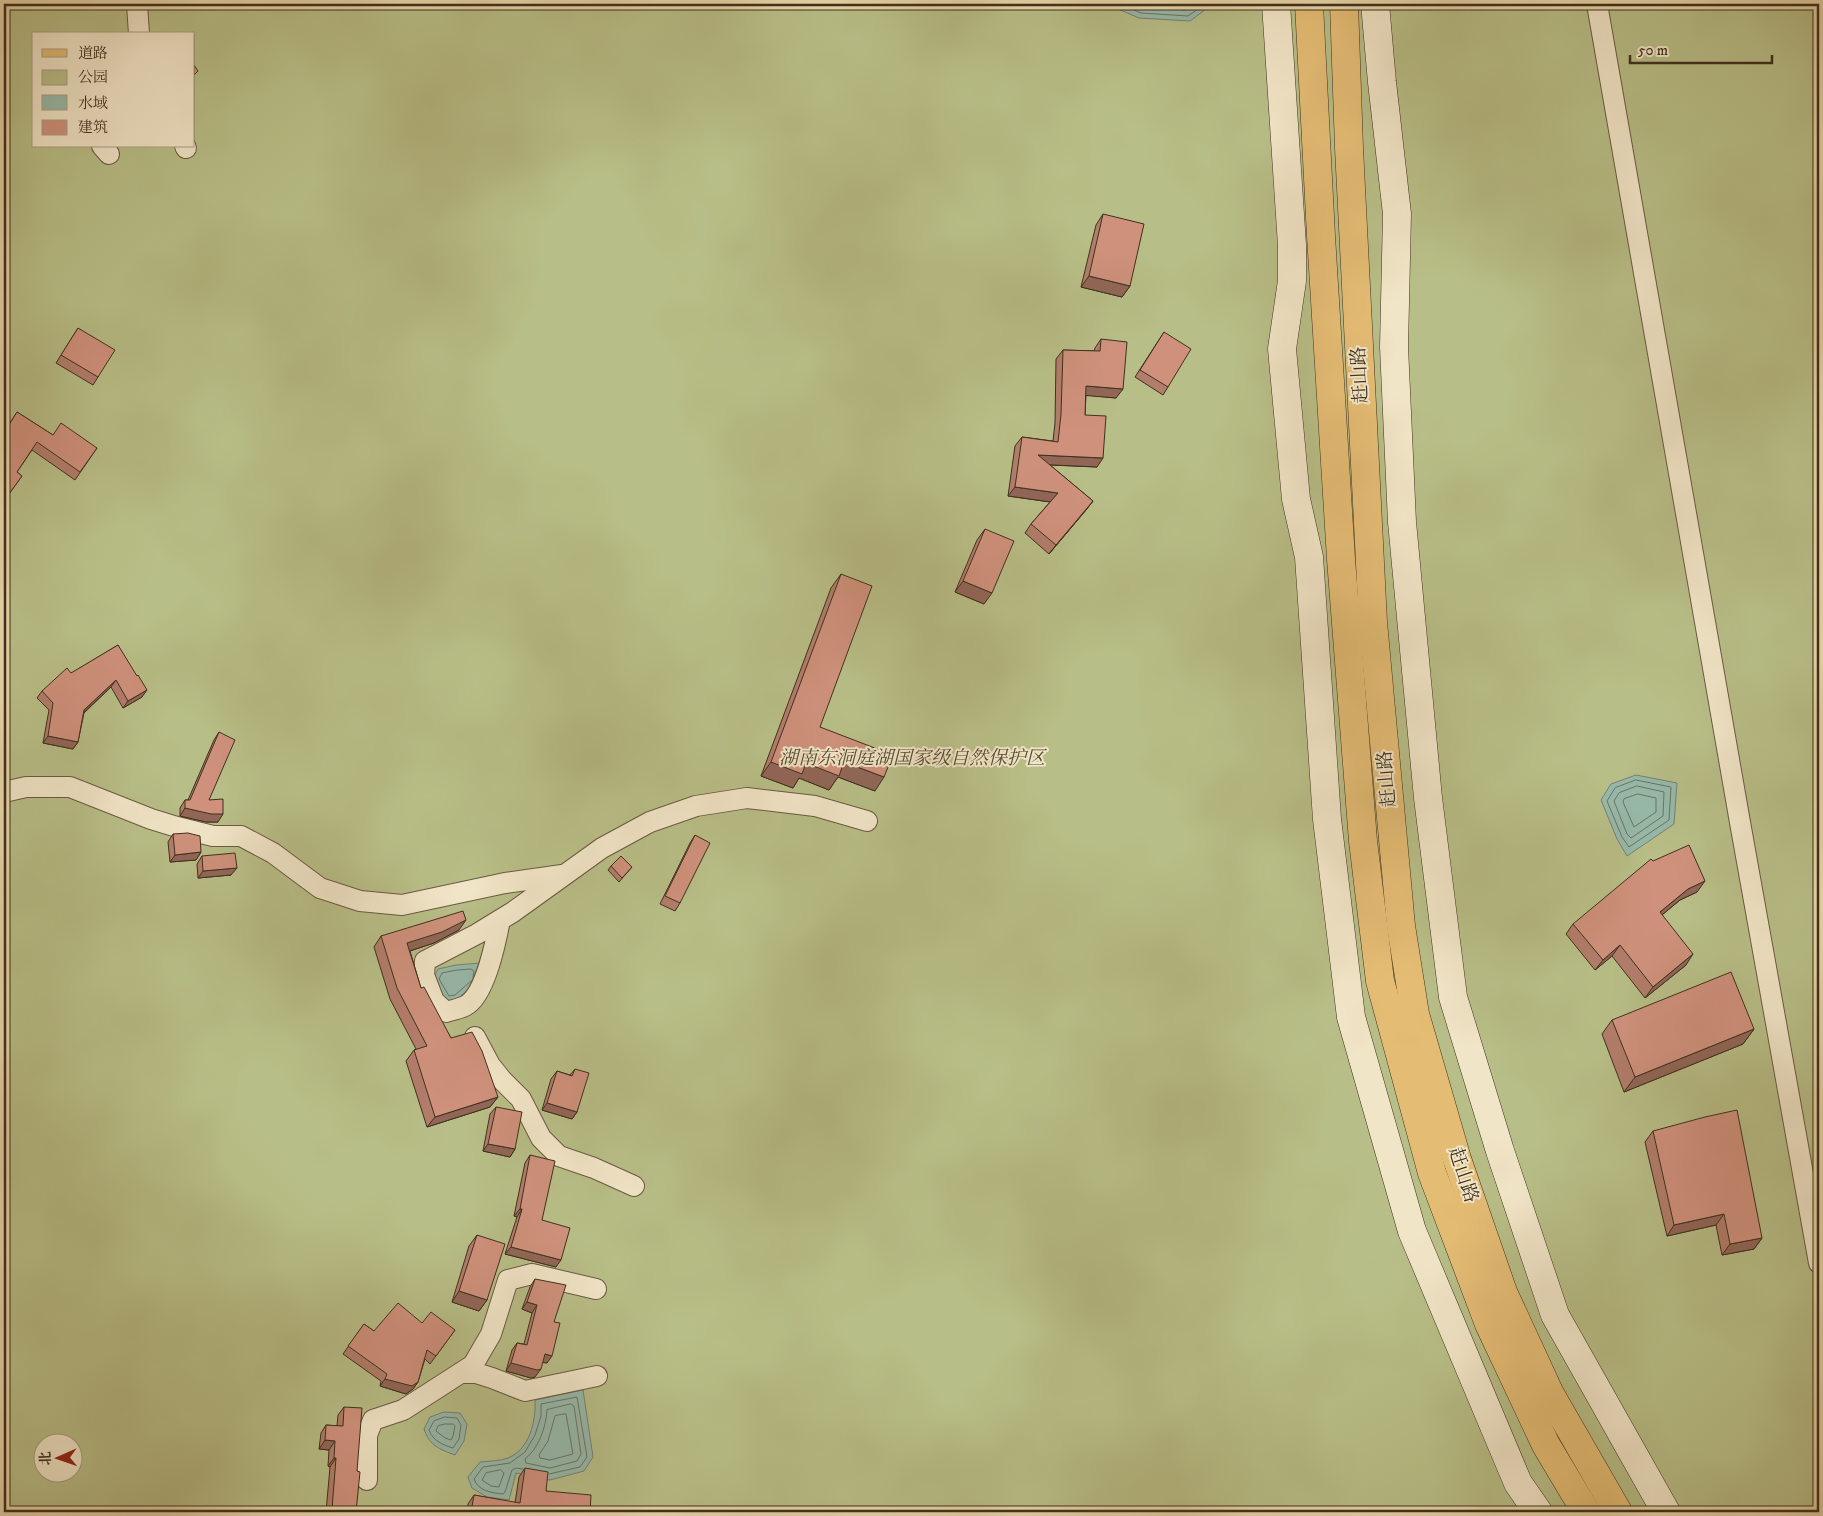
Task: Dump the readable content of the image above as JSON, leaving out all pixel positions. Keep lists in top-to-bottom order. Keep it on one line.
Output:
{"streets":{"main road":["赶山路"]},"parks":["湖南东洞庭湖国家级自然保护区"],"legend":["道路","公园","水域","建筑"],"scale_bar":"50 m","north":"left"}
